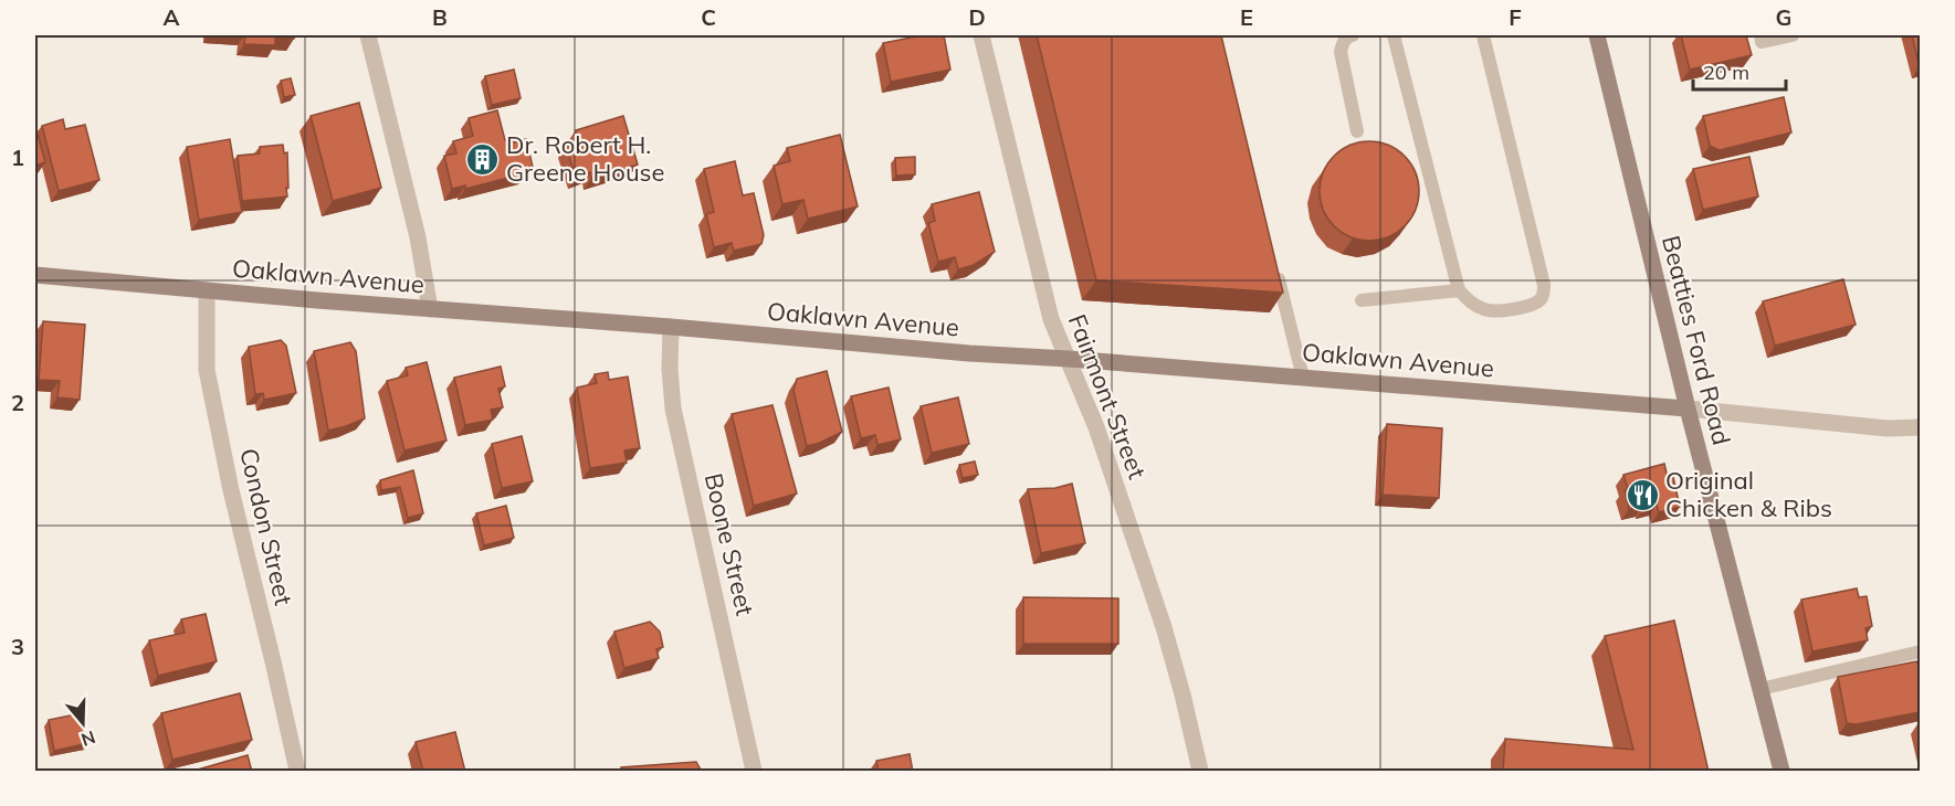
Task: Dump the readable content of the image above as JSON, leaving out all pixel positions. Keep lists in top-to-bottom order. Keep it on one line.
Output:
{"streets":{"street":["Oaklawn Avenue","Beatties Ford Road","Fairmont Street","Condon Street","Boone Street"]},"crossings":[["Oaklawn Avenue","Beatties Ford Road"],["Oaklawn Avenue","Fairmont Street"],["Oaklawn Avenue","Condon Street"],["Oaklawn Avenue","Boone Street"]],"places":{"building":["Dr. Robert H. Greene House"],"restaurant":["Original Chicken & Ribs"]},"scale_bar":"20 m","north":"bottom","grid":{"columns":["A","B","C","D","E","F","G"],"rows":["1","2","3"]}}
